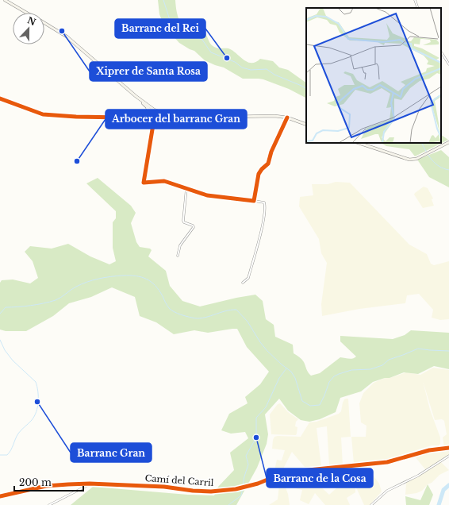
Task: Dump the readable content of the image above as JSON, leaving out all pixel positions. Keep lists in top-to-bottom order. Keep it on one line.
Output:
{"streets":{"street":["Camí del Carril"]},"places":["Xiprer de Santa Rosa","Barranc del Rei","Arbocer del barranc Gran","Barranc Gran","Barranc de la Cosa"],"scale_bar":"200 m","north":"top"}
